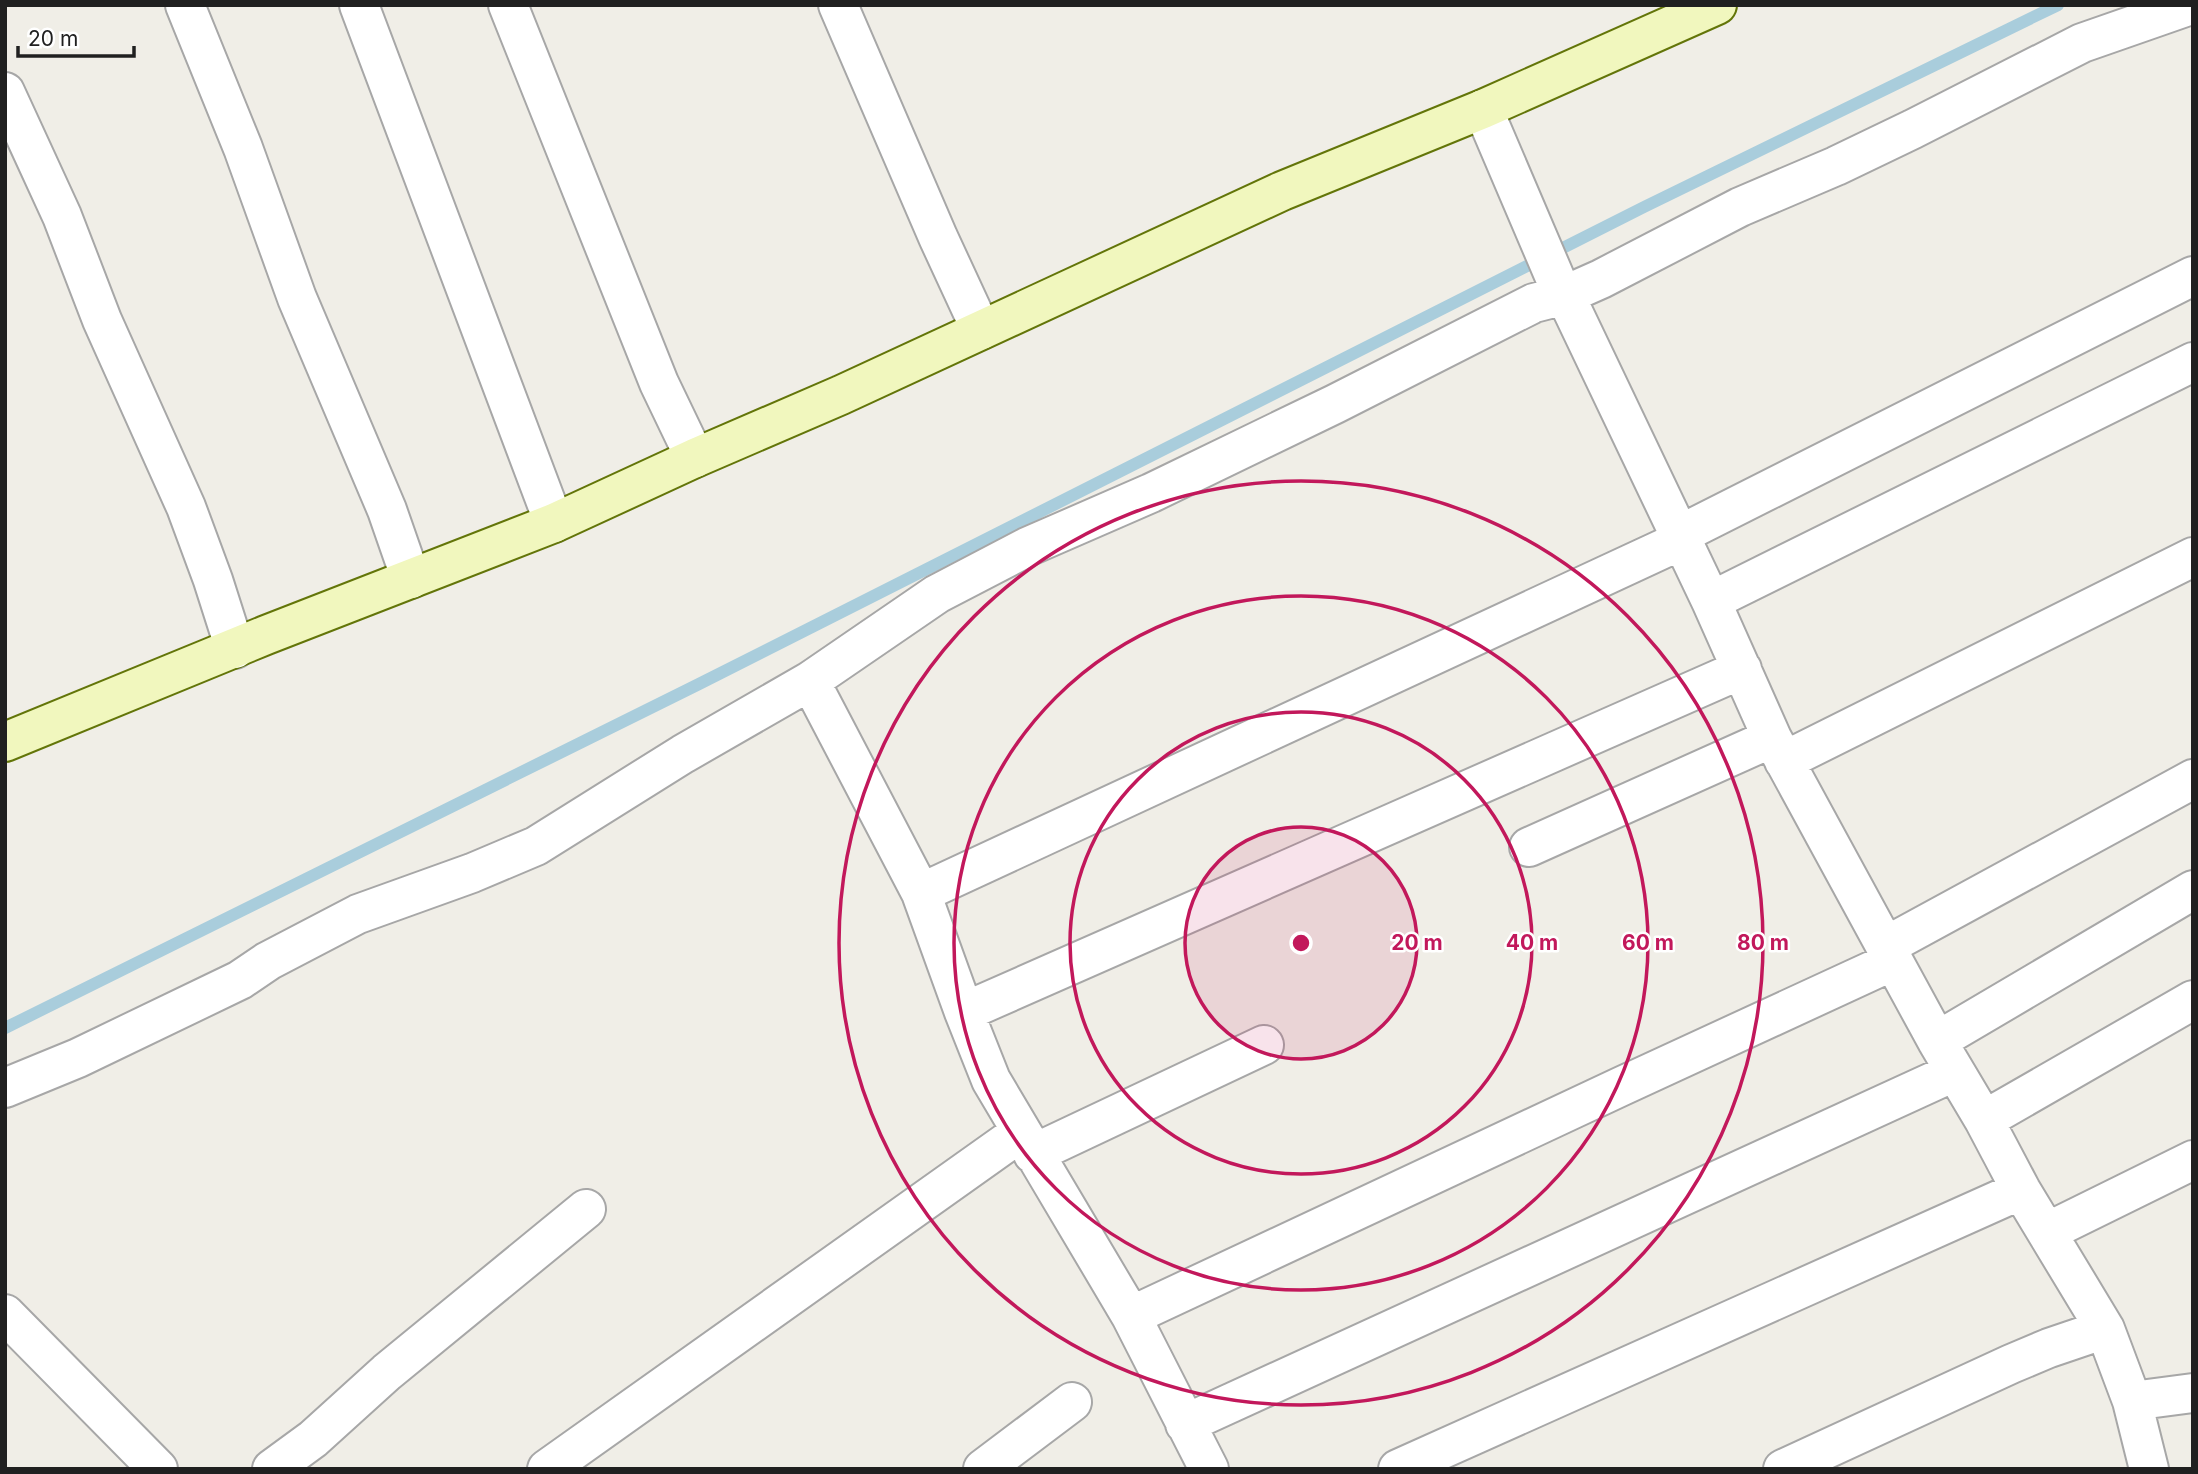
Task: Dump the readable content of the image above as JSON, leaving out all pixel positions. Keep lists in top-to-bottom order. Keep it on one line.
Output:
{"scale_bar":"20 m","rings":["20 m","40 m","60 m","80 m"]}
